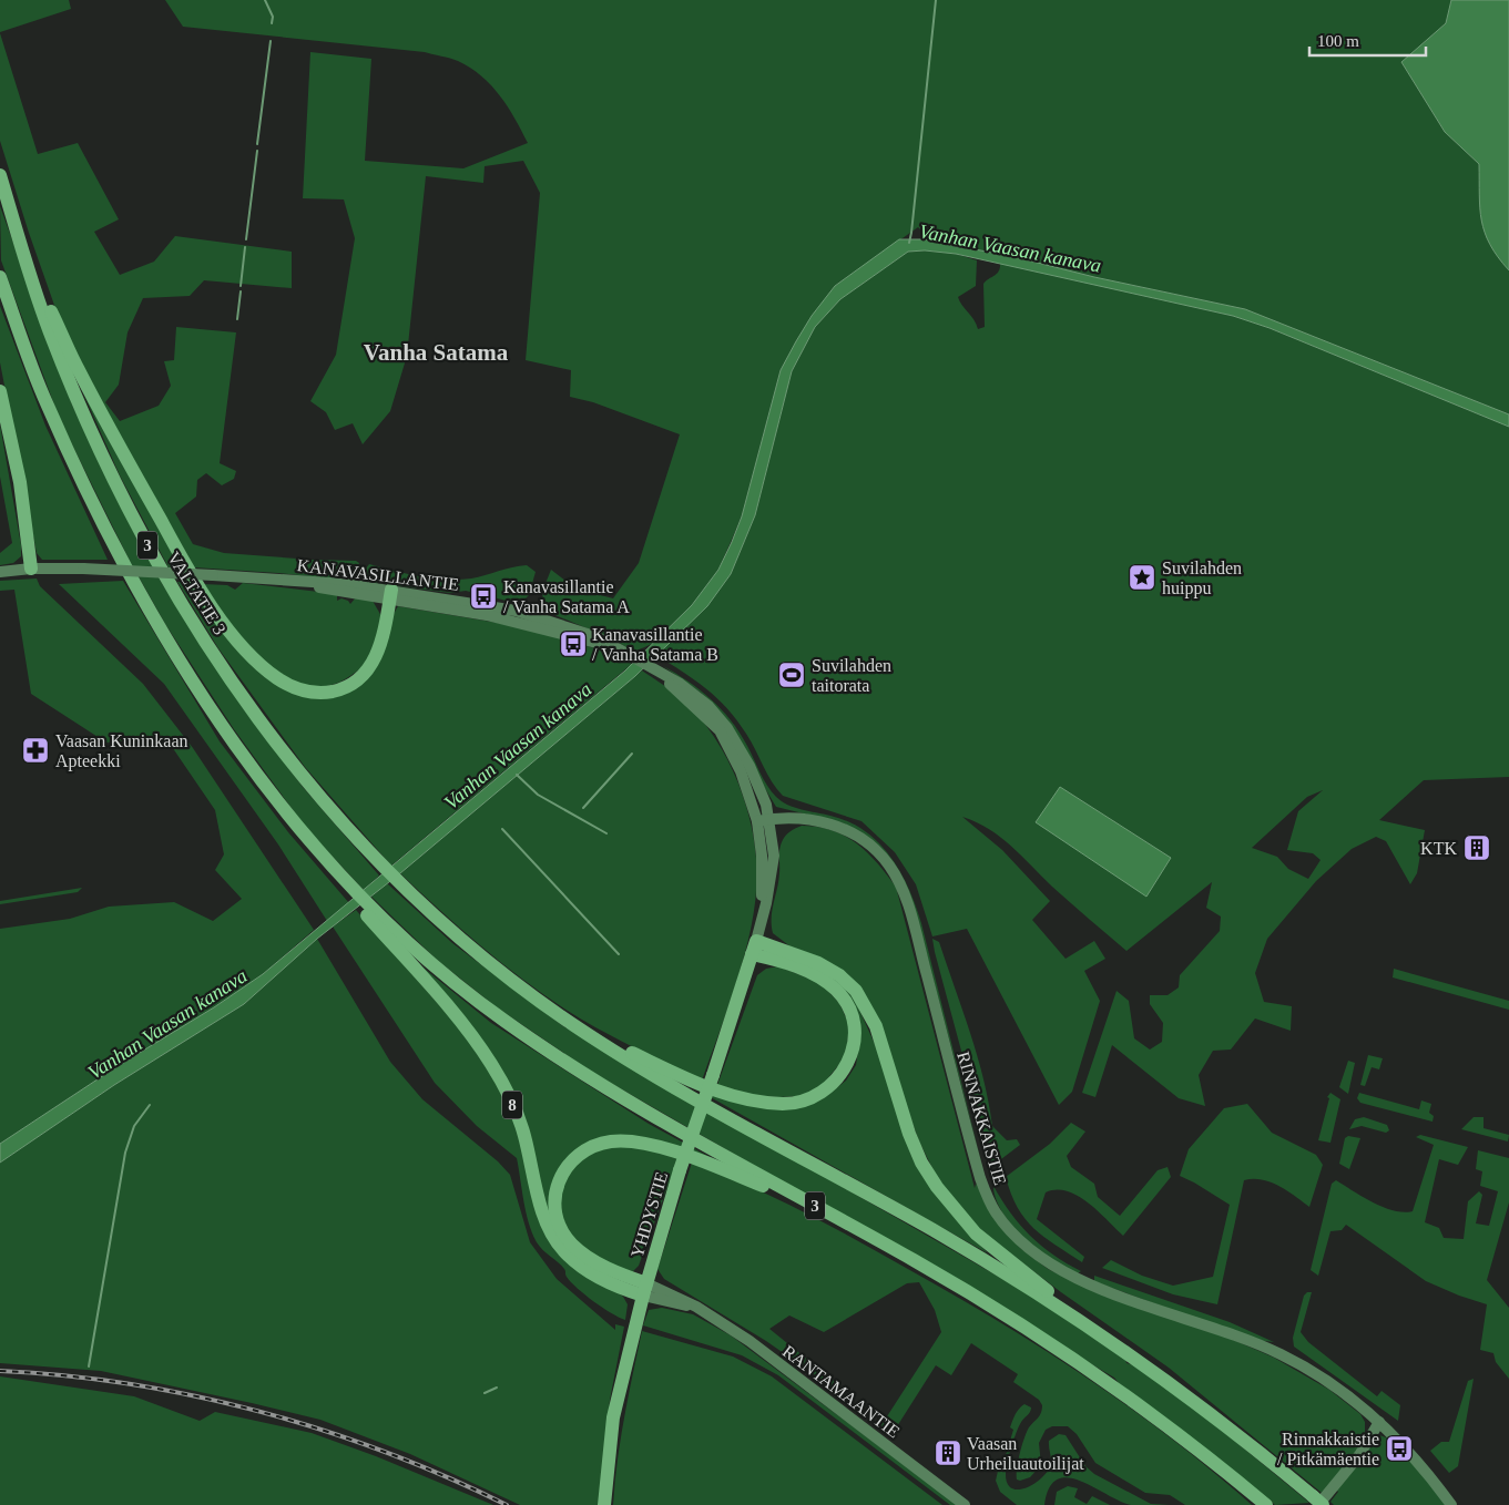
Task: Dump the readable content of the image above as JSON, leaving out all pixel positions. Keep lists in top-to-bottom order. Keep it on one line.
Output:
{"streets":{"highway":["3","VALTATIE 3","8","YHDYSTIE"],"main road":["KANAVASILLANTIE","RINNAKKAISTIE","RANTAMAANTIE"]},"crossings":[["3","VALTATIE 3"],["3","8"],["KANAVASILLANTIE","RINNAKKAISTIE"],["KANAVASILLANTIE","YHDYSTIE"],["8","YHDYSTIE"],["8","RANTAMAANTIE"],["YHDYSTIE","RANTAMAANTIE"]],"districts":["Vanha Satama"],"water":["Vanhan Vaasan kanava"],"places":{"place":["Suvilahden huippu"],"bus stop":["Kanavasillantie / Vanha Satama A","Kanavasillantie / Vanha Satama B","Rinnakkaistie / Pitkämäentie"],"sports":["Suvilahden taitorata"],"pharmacy":["Vaasan Kuninkaan Apteekki"],"building":["KTK","Vaasan Urheiluautoilijat"]},"scale_bar":"100 m"}
